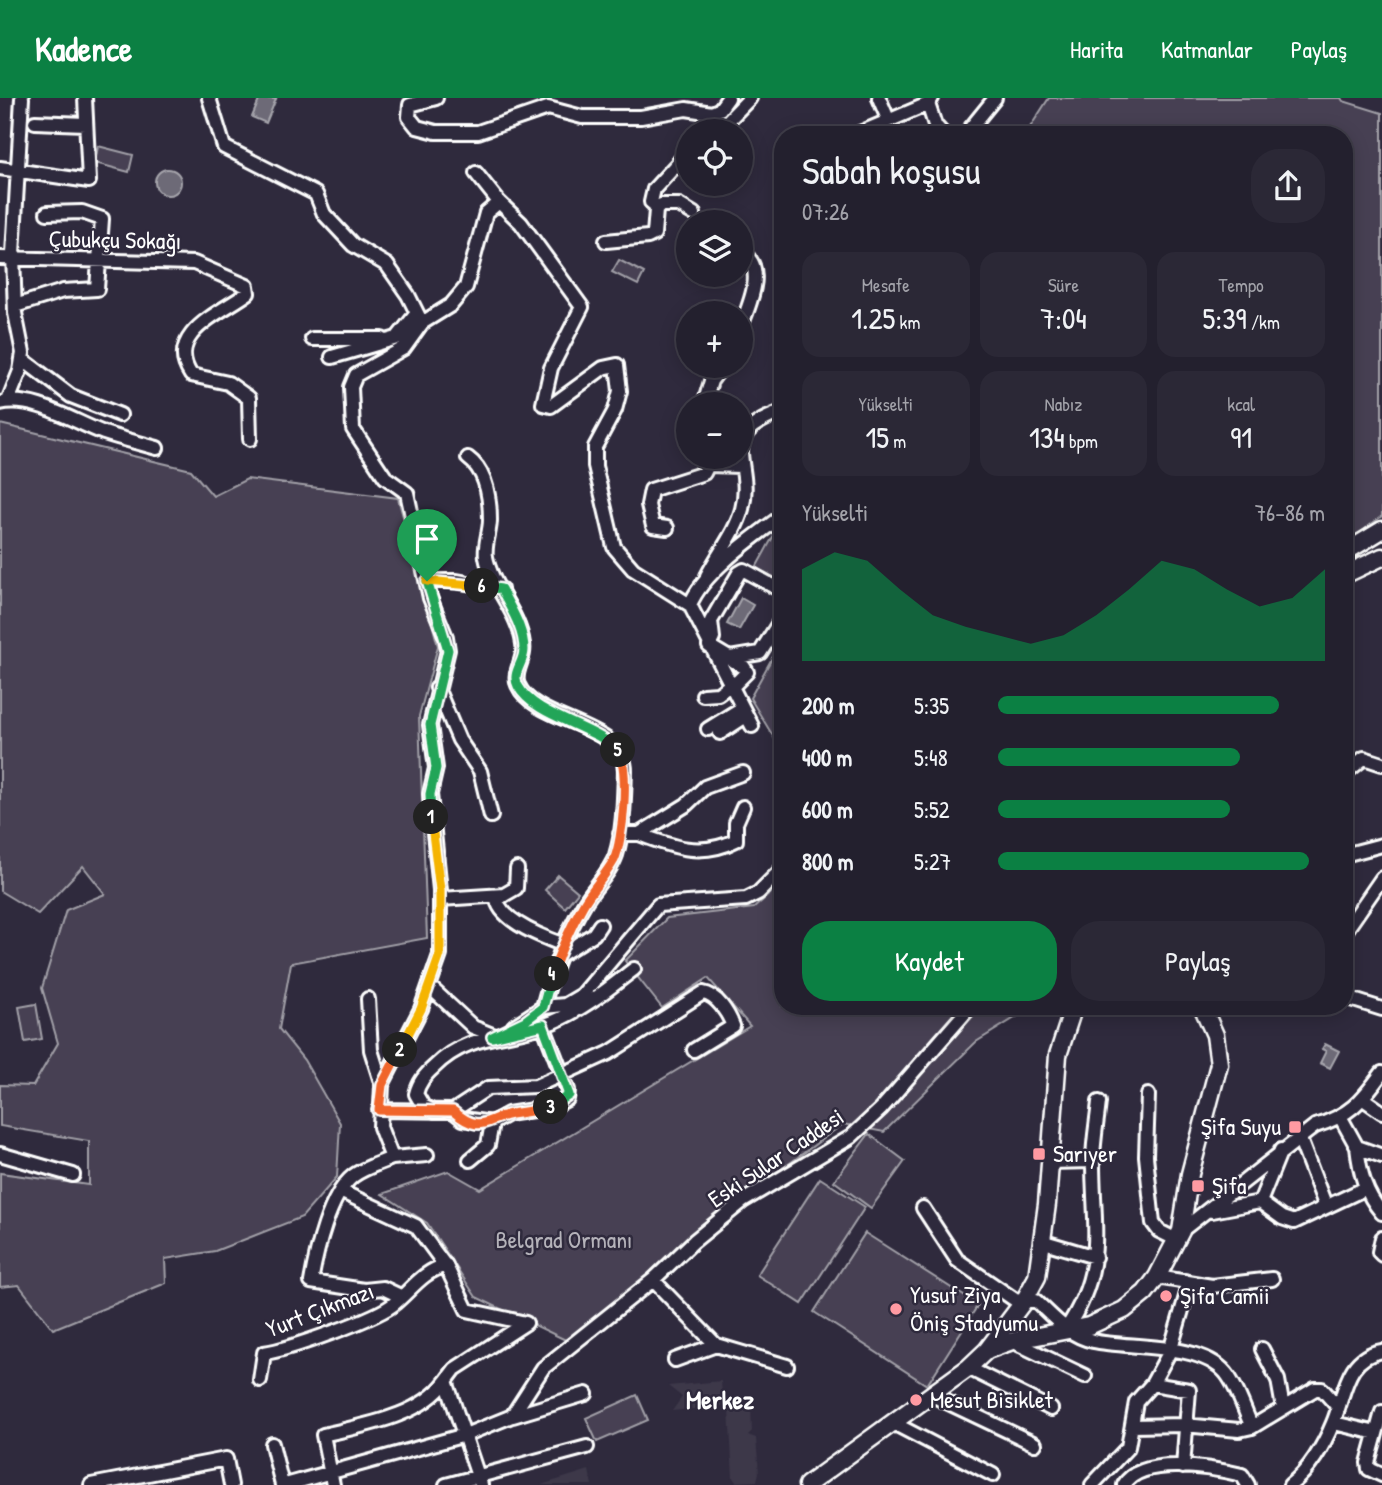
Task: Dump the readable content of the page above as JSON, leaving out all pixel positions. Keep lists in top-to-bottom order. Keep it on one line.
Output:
{"streets":{"street":["Çubukçu Sokağı","Eski Sular Caddesi","Yurt Çıkmazı"]},"districts":["Merkez"],"parks":["Belgrad Ormanı"],"places":{"transit":["Şifa Suyu","Sarıyer","Şifa"],"other":["Şifa Camii","Yusuf Ziya Öniş Stadyumu","Mesut Bisiklet"]},"page":{"header":"Kadence","nav":["Harita","Katmanlar","Paylaş"],"map_buttons":["+","−"],"heading":["Sabah koşusu","07:26"],"stats":[["Mesafe","1.25 km"],["Süre","7:04"],["Tempo","5:39 /km"],["Yükselti","15 m"],["Nabız","134 bpm"],["kcal","91"]],"chart":["Yükselti","76–86 m"],"pins":["6","5","1","4","2","3"],"list":[{"name":"200 m","note":"5:35"},{"name":"400 m","note":"5:48"},{"name":"600 m","note":"5:52"},{"name":"800 m","note":"5:27"}],"buttons":["Kaydet","Paylaş"]}}
